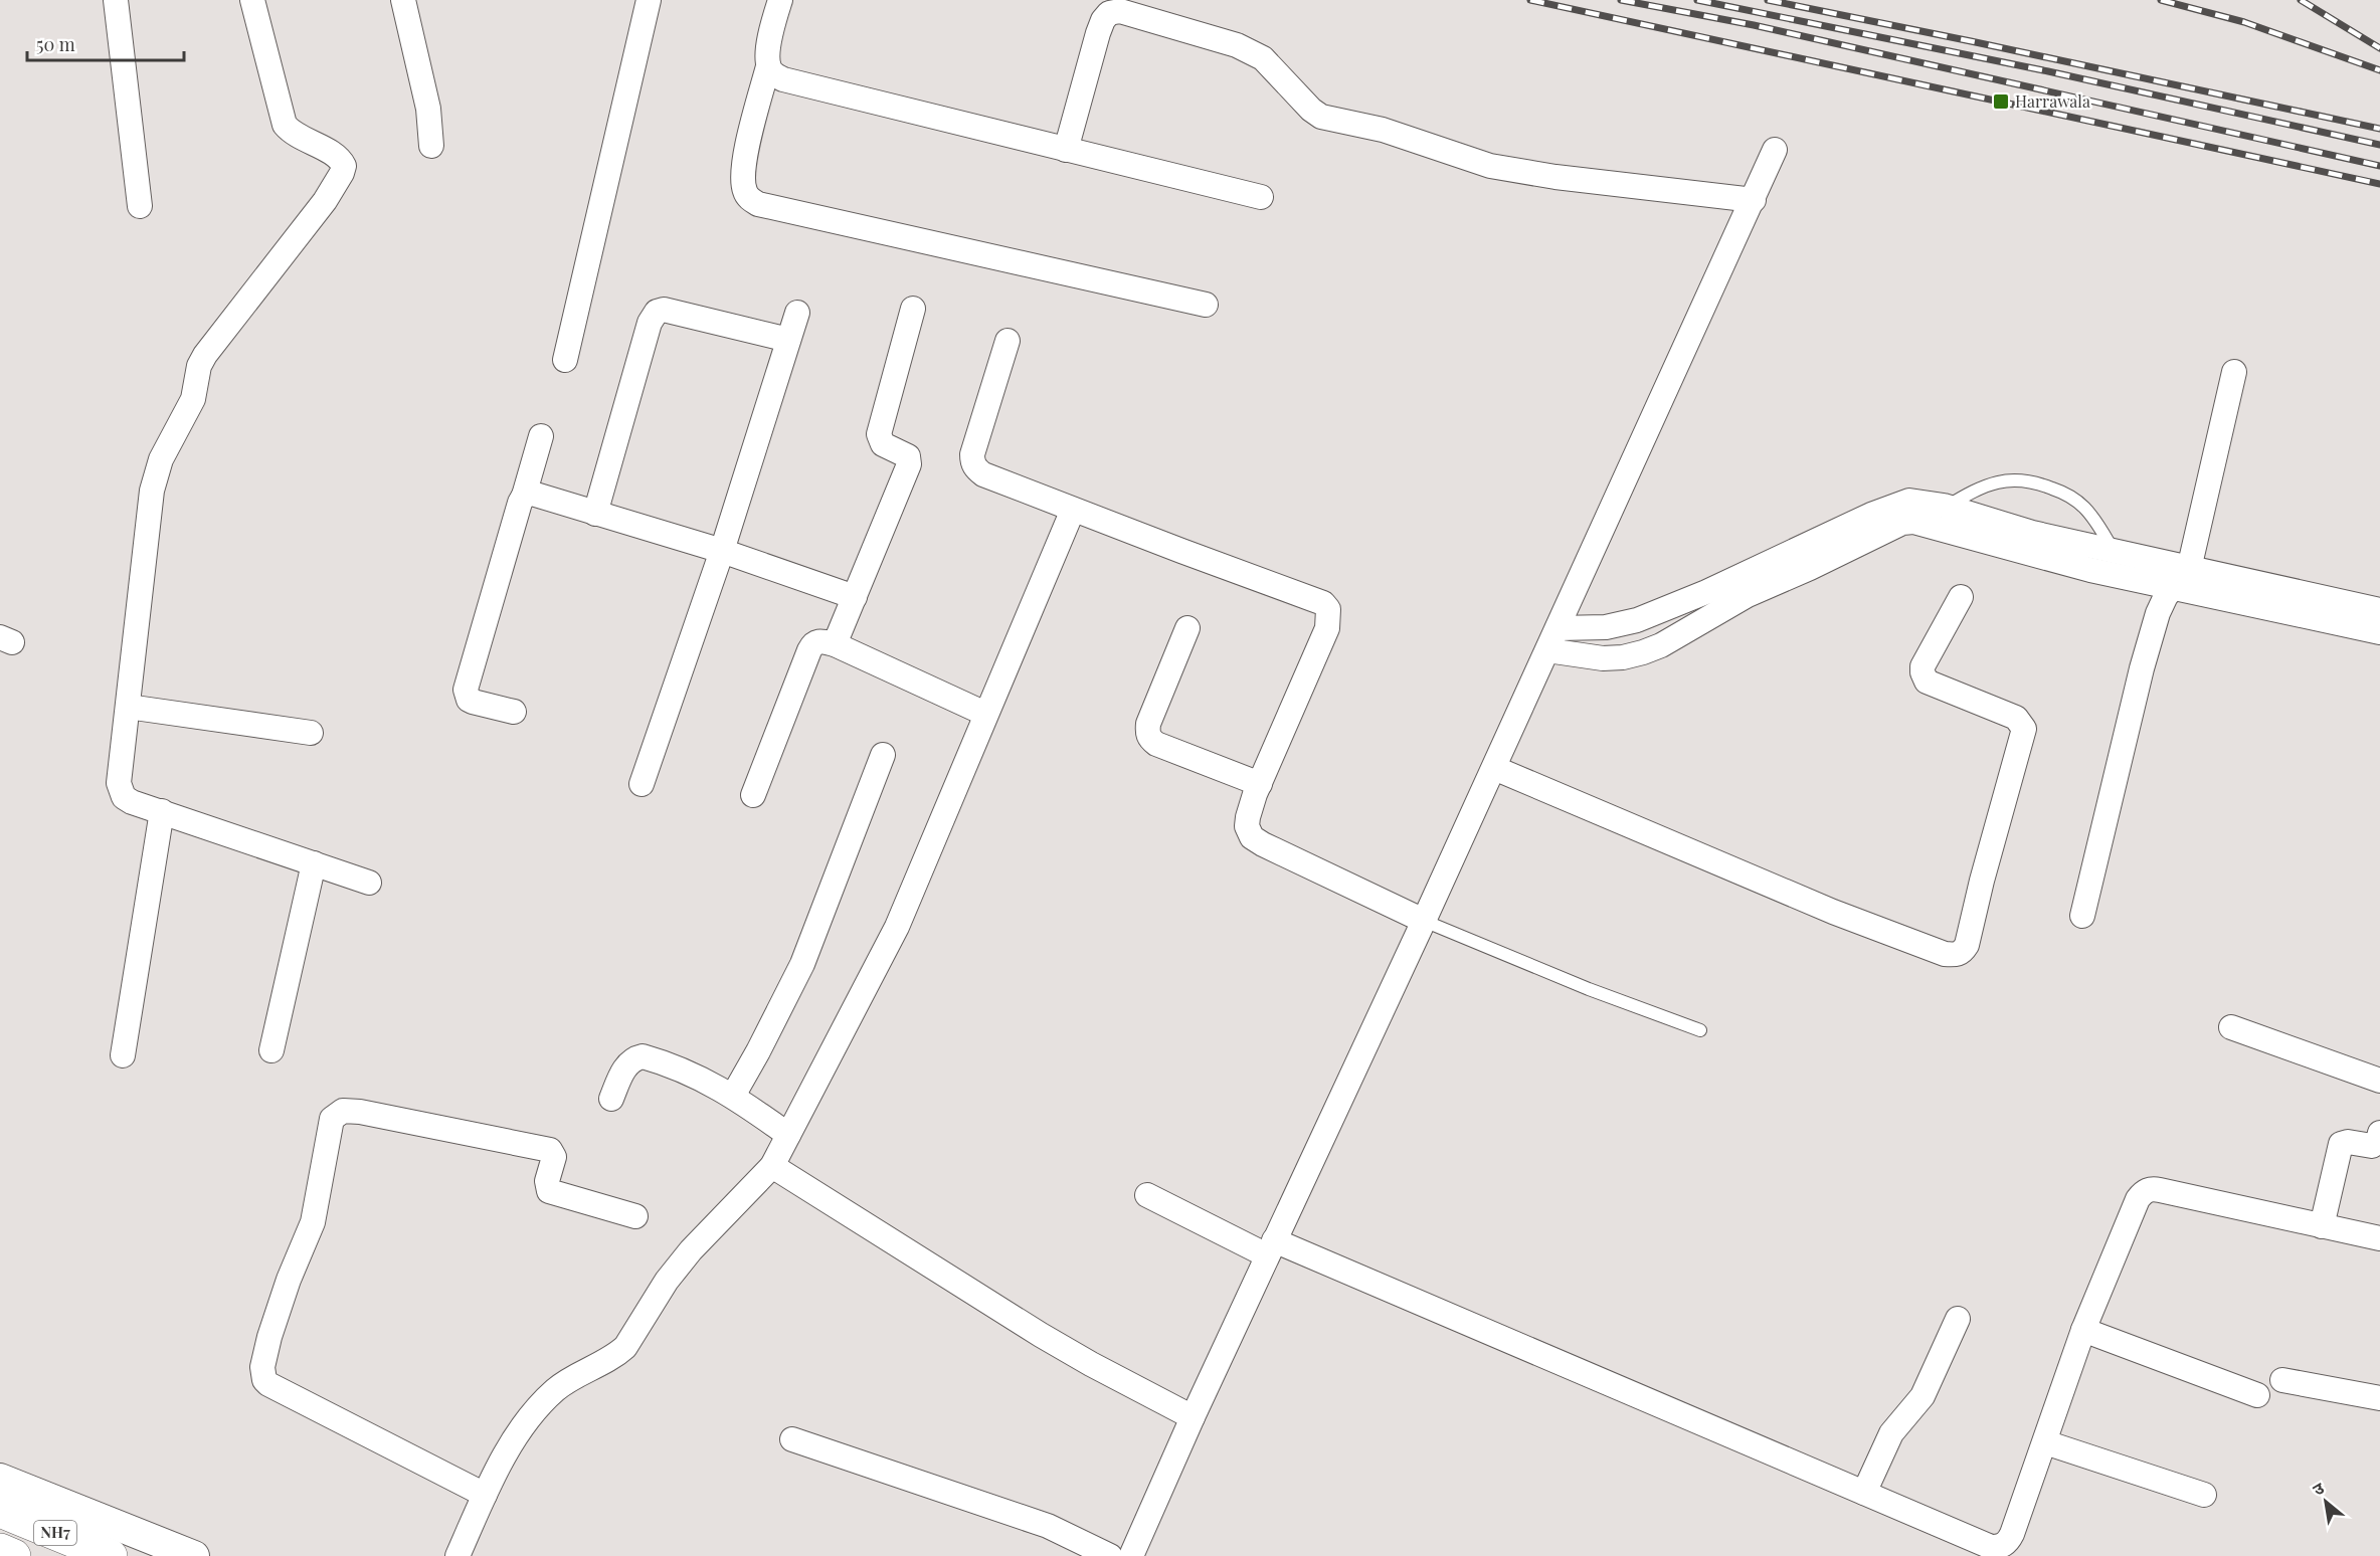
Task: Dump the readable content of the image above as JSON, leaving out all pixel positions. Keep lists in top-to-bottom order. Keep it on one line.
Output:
{"streets":{"highway":["NH7"]},"places":{"transit":["Harrawala"]},"scale_bar":"50 m","north":"top left"}
